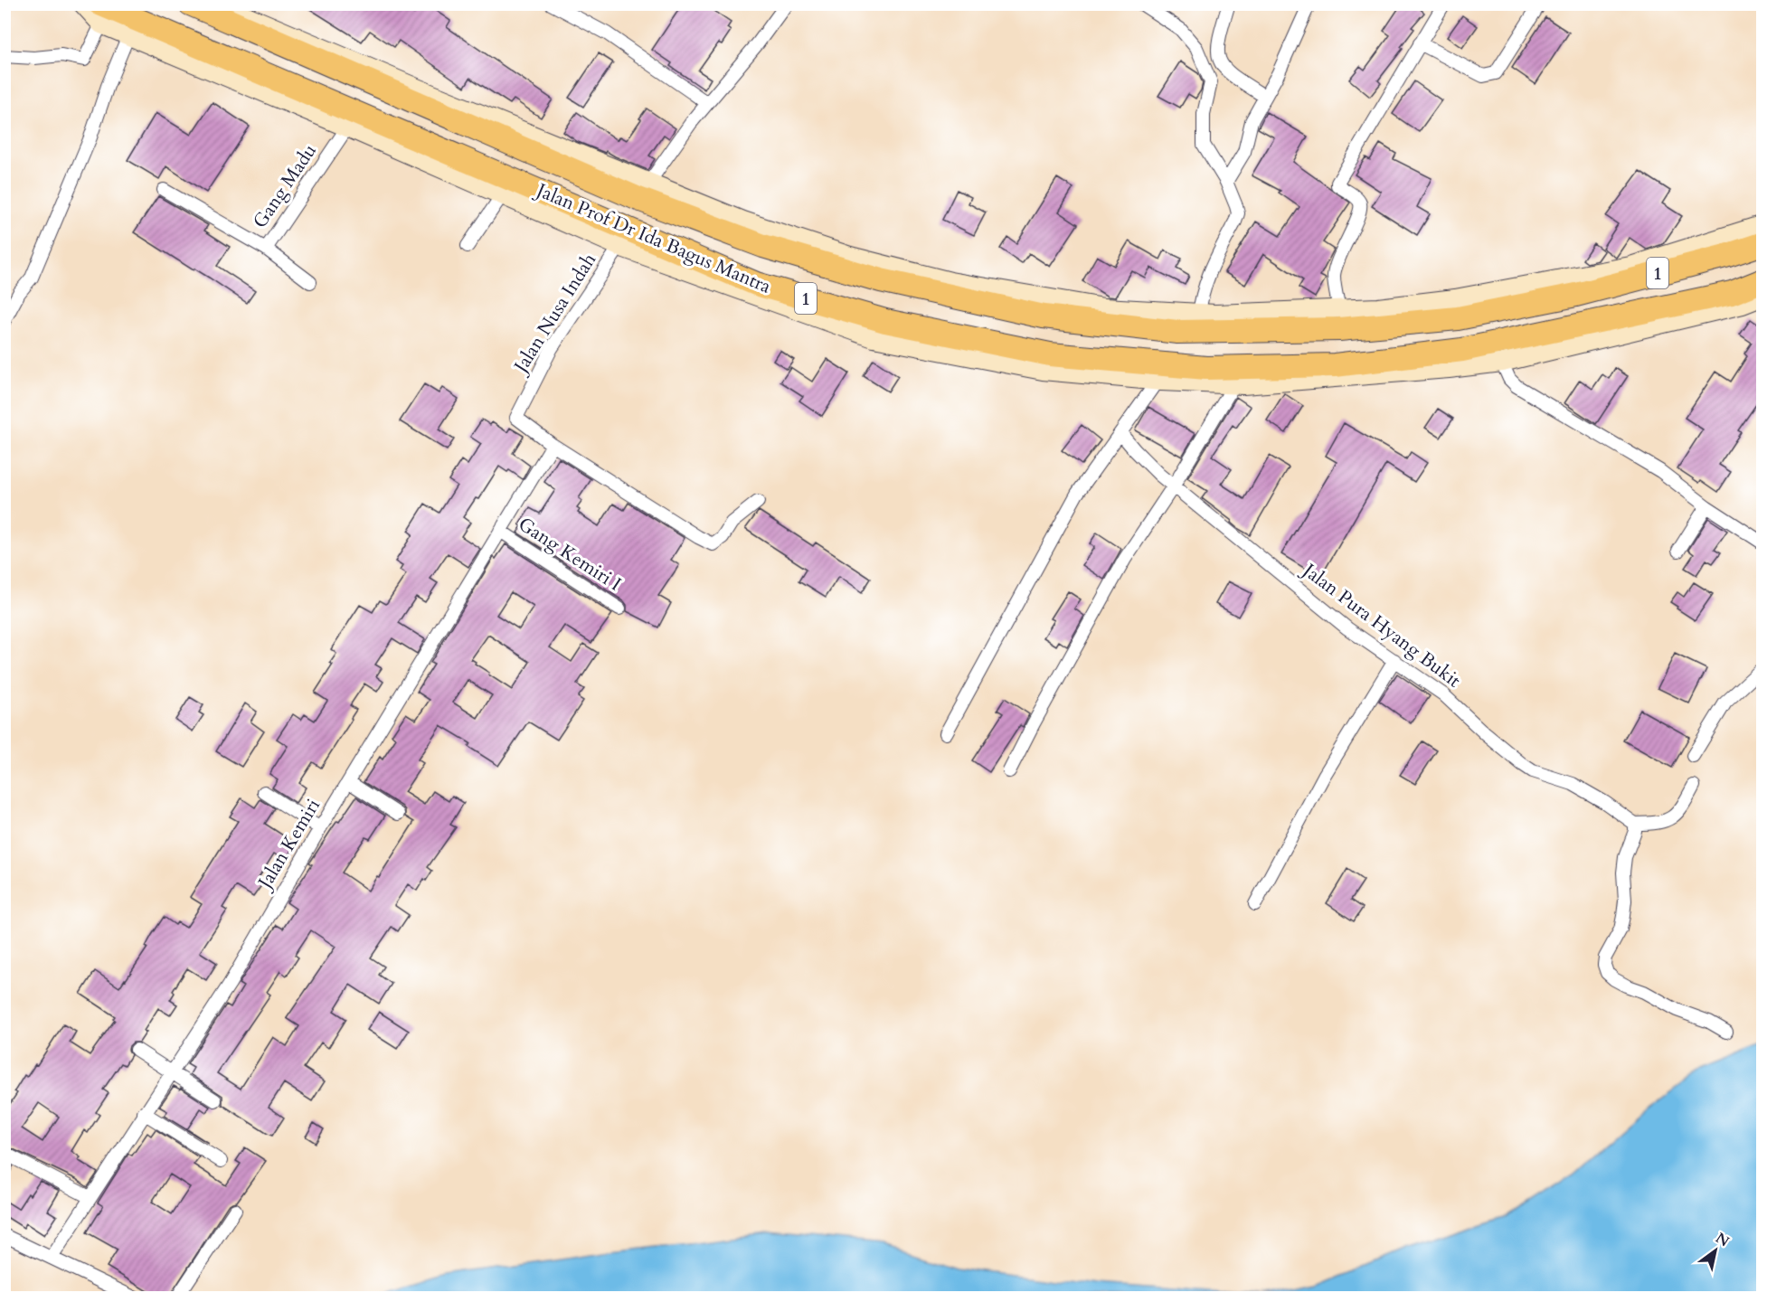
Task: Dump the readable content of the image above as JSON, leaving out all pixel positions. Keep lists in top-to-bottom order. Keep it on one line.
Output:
{"streets":{"highway":["Jalan Prof Dr Ida Bagus Mantra","1"],"street":["Gang Madu","Jalan Nusa Indah","Gang Kemiri I","Jalan Pura Hyang Bukit","Jalan Kemiri"]},"crossings":[["Jalan Prof Dr Ida Bagus Mantra","1"],["Jalan Prof Dr Ida Bagus Mantra","Jalan Nusa Indah"],["Jalan Nusa Indah","Jalan Kemiri"],["Gang Kemiri I","Jalan Kemiri"]],"north":"top right"}
